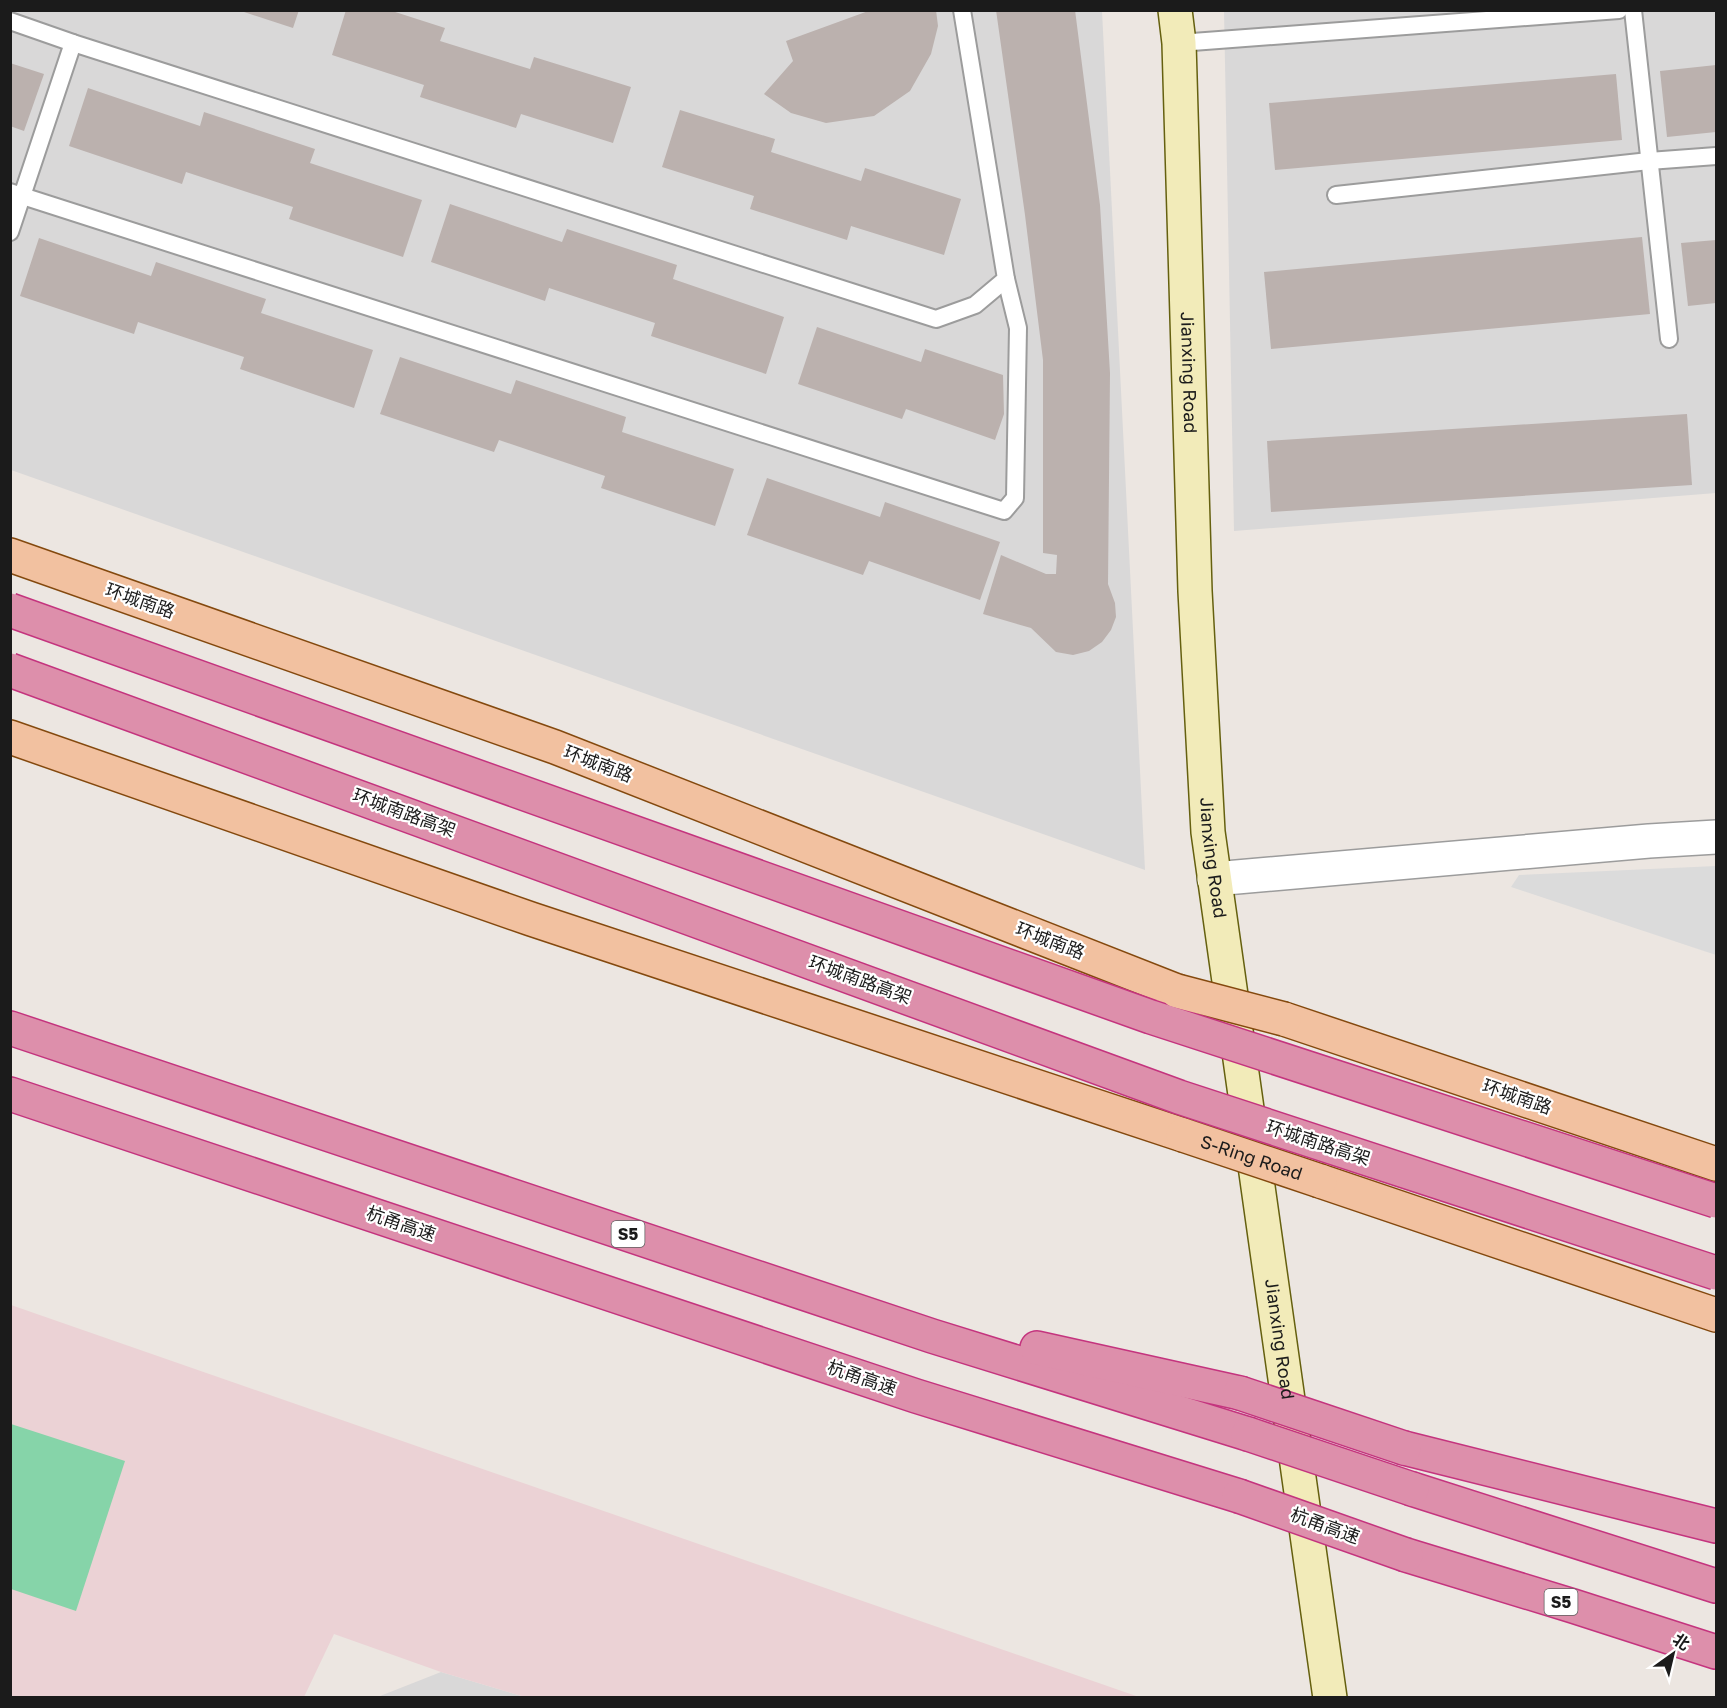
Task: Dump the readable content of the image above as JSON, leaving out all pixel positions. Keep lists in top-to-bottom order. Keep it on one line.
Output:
{"streets":{"highway":["环城南路高架","杭甬高速","S5"],"main road":["环城南路","S-Ring Road"],"street":["Jianxing Road"]},"north":"top right"}
